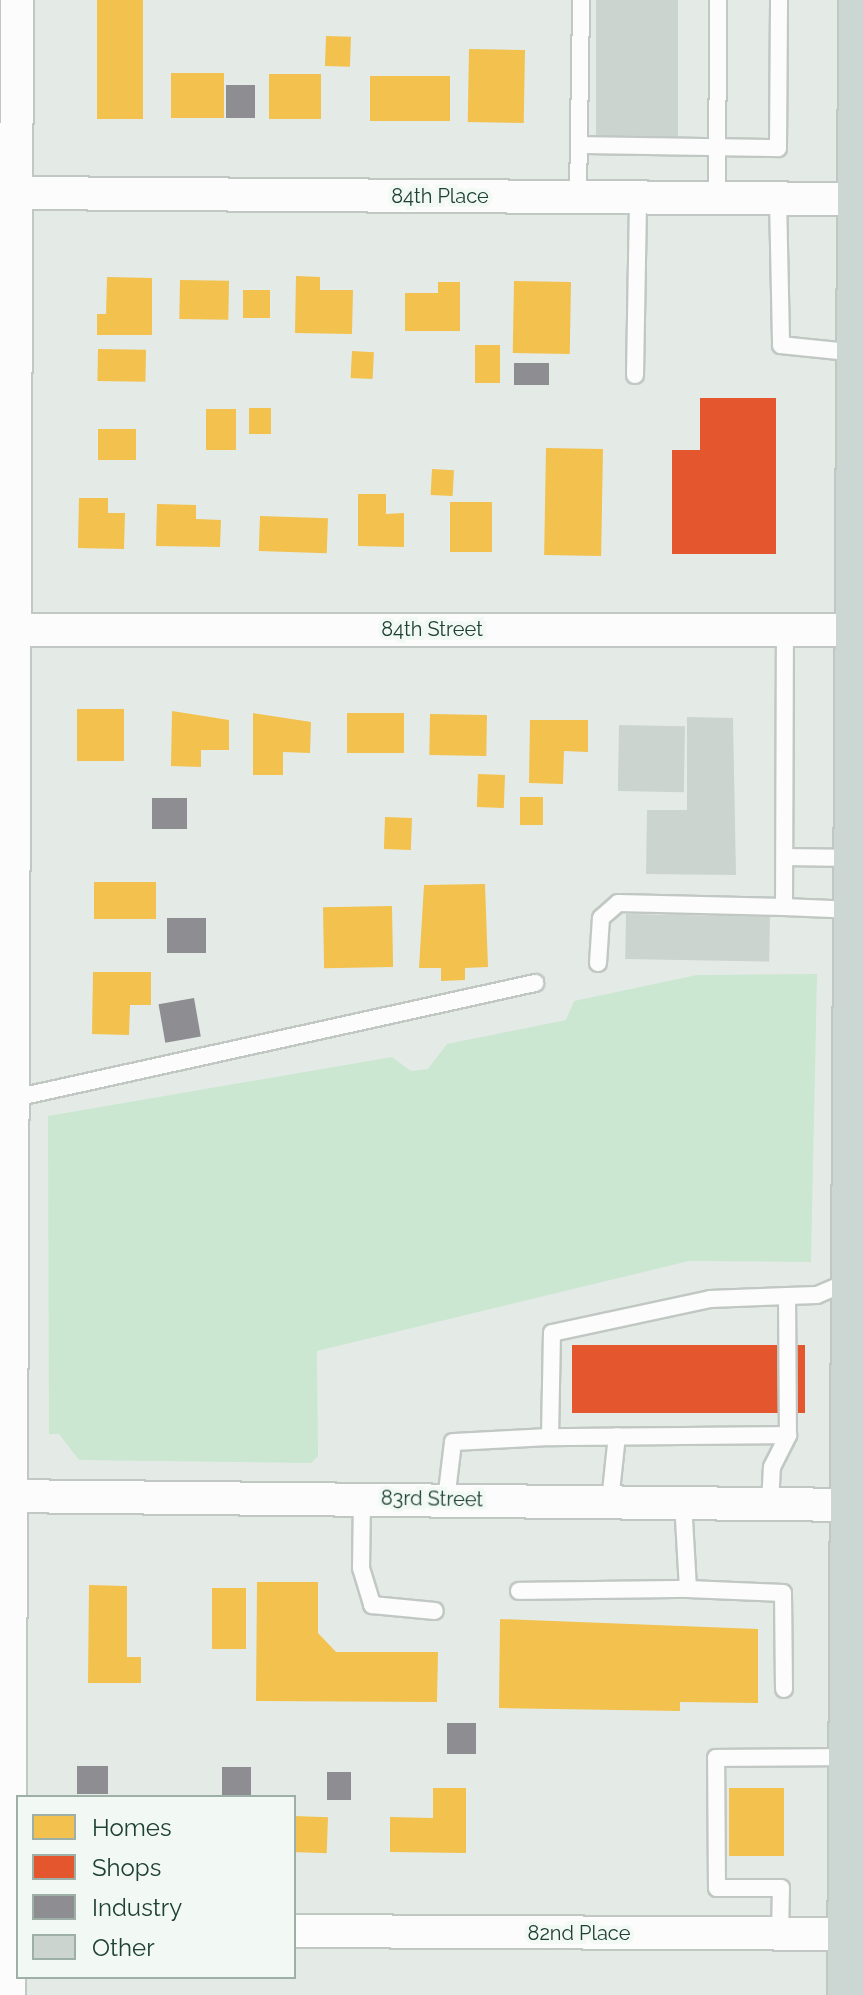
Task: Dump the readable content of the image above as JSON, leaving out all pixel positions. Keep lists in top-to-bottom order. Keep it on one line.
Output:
{"streets":{"street":["84th Place","84th Street","83rd Street","82nd Place"]},"legend":["Homes","Shops","Industry","Other"]}
